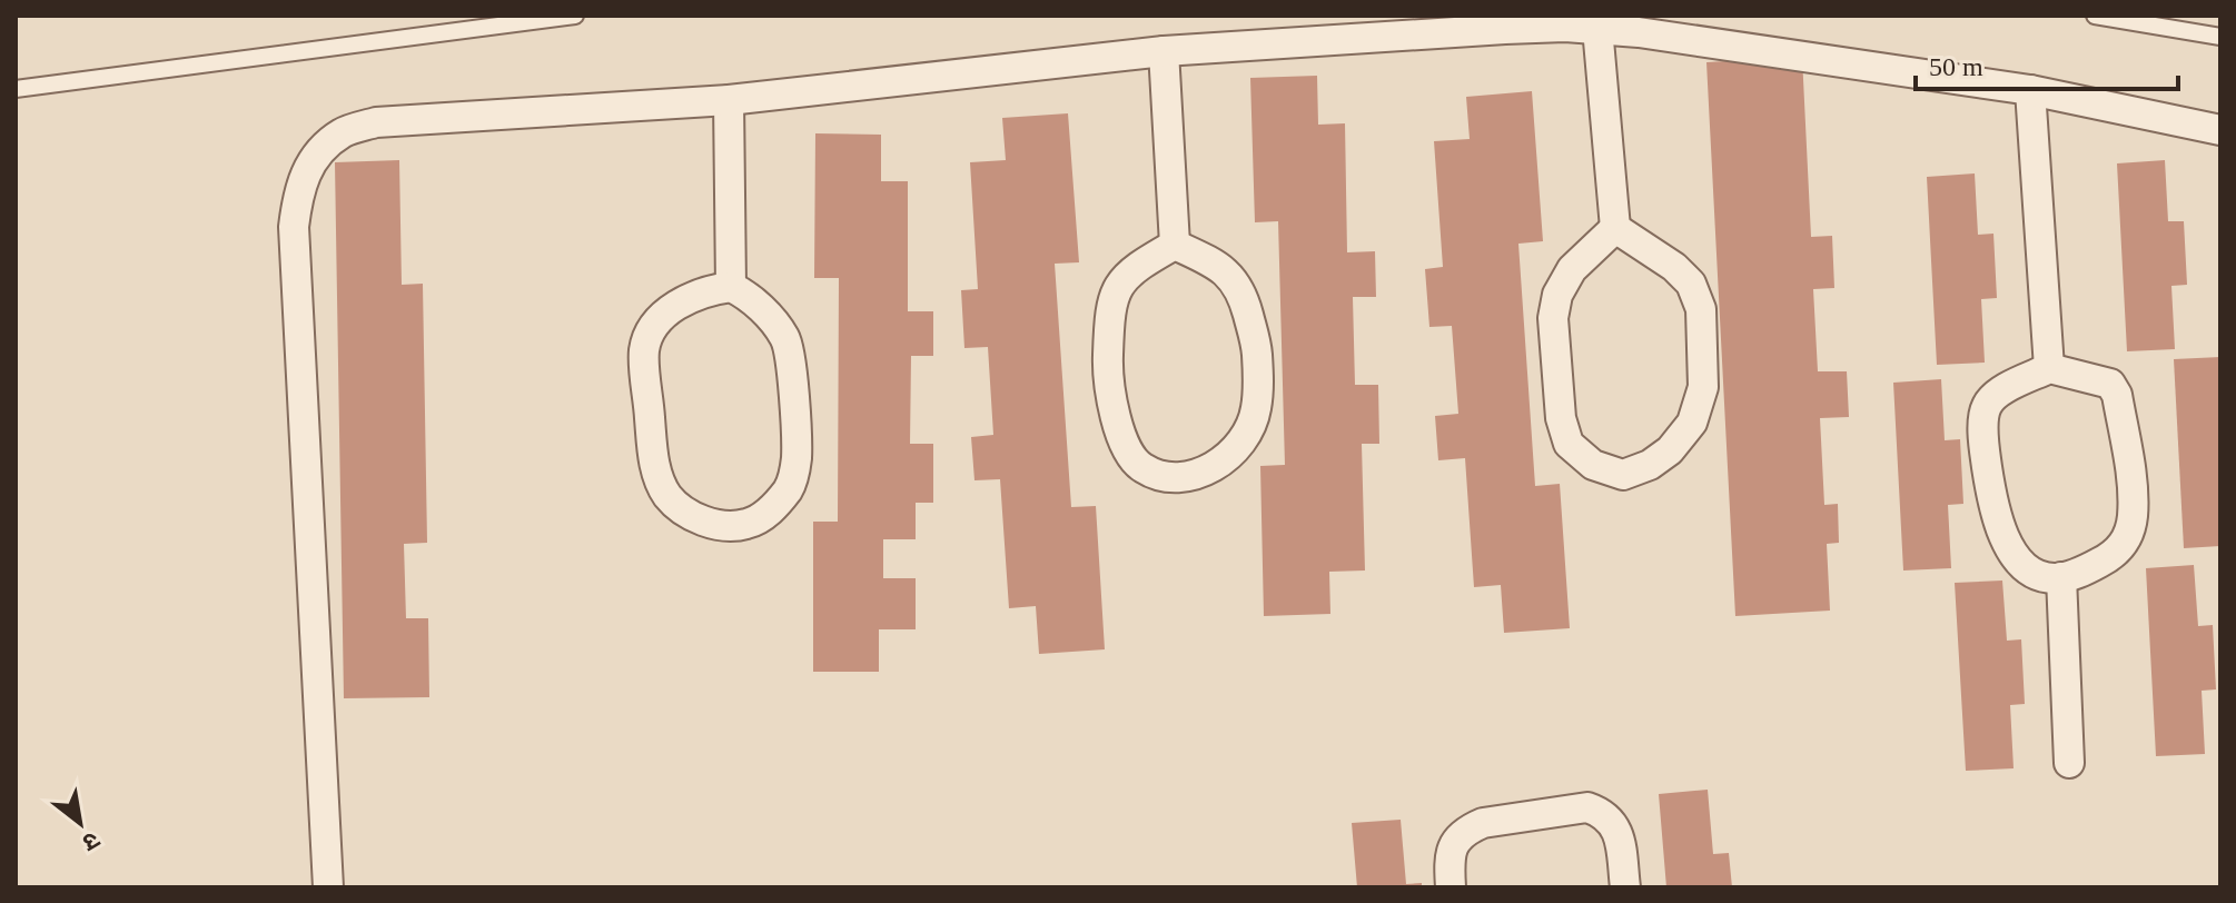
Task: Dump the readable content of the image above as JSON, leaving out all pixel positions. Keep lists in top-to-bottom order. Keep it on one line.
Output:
{"scale_bar":"50 m","north":"bottom right"}
